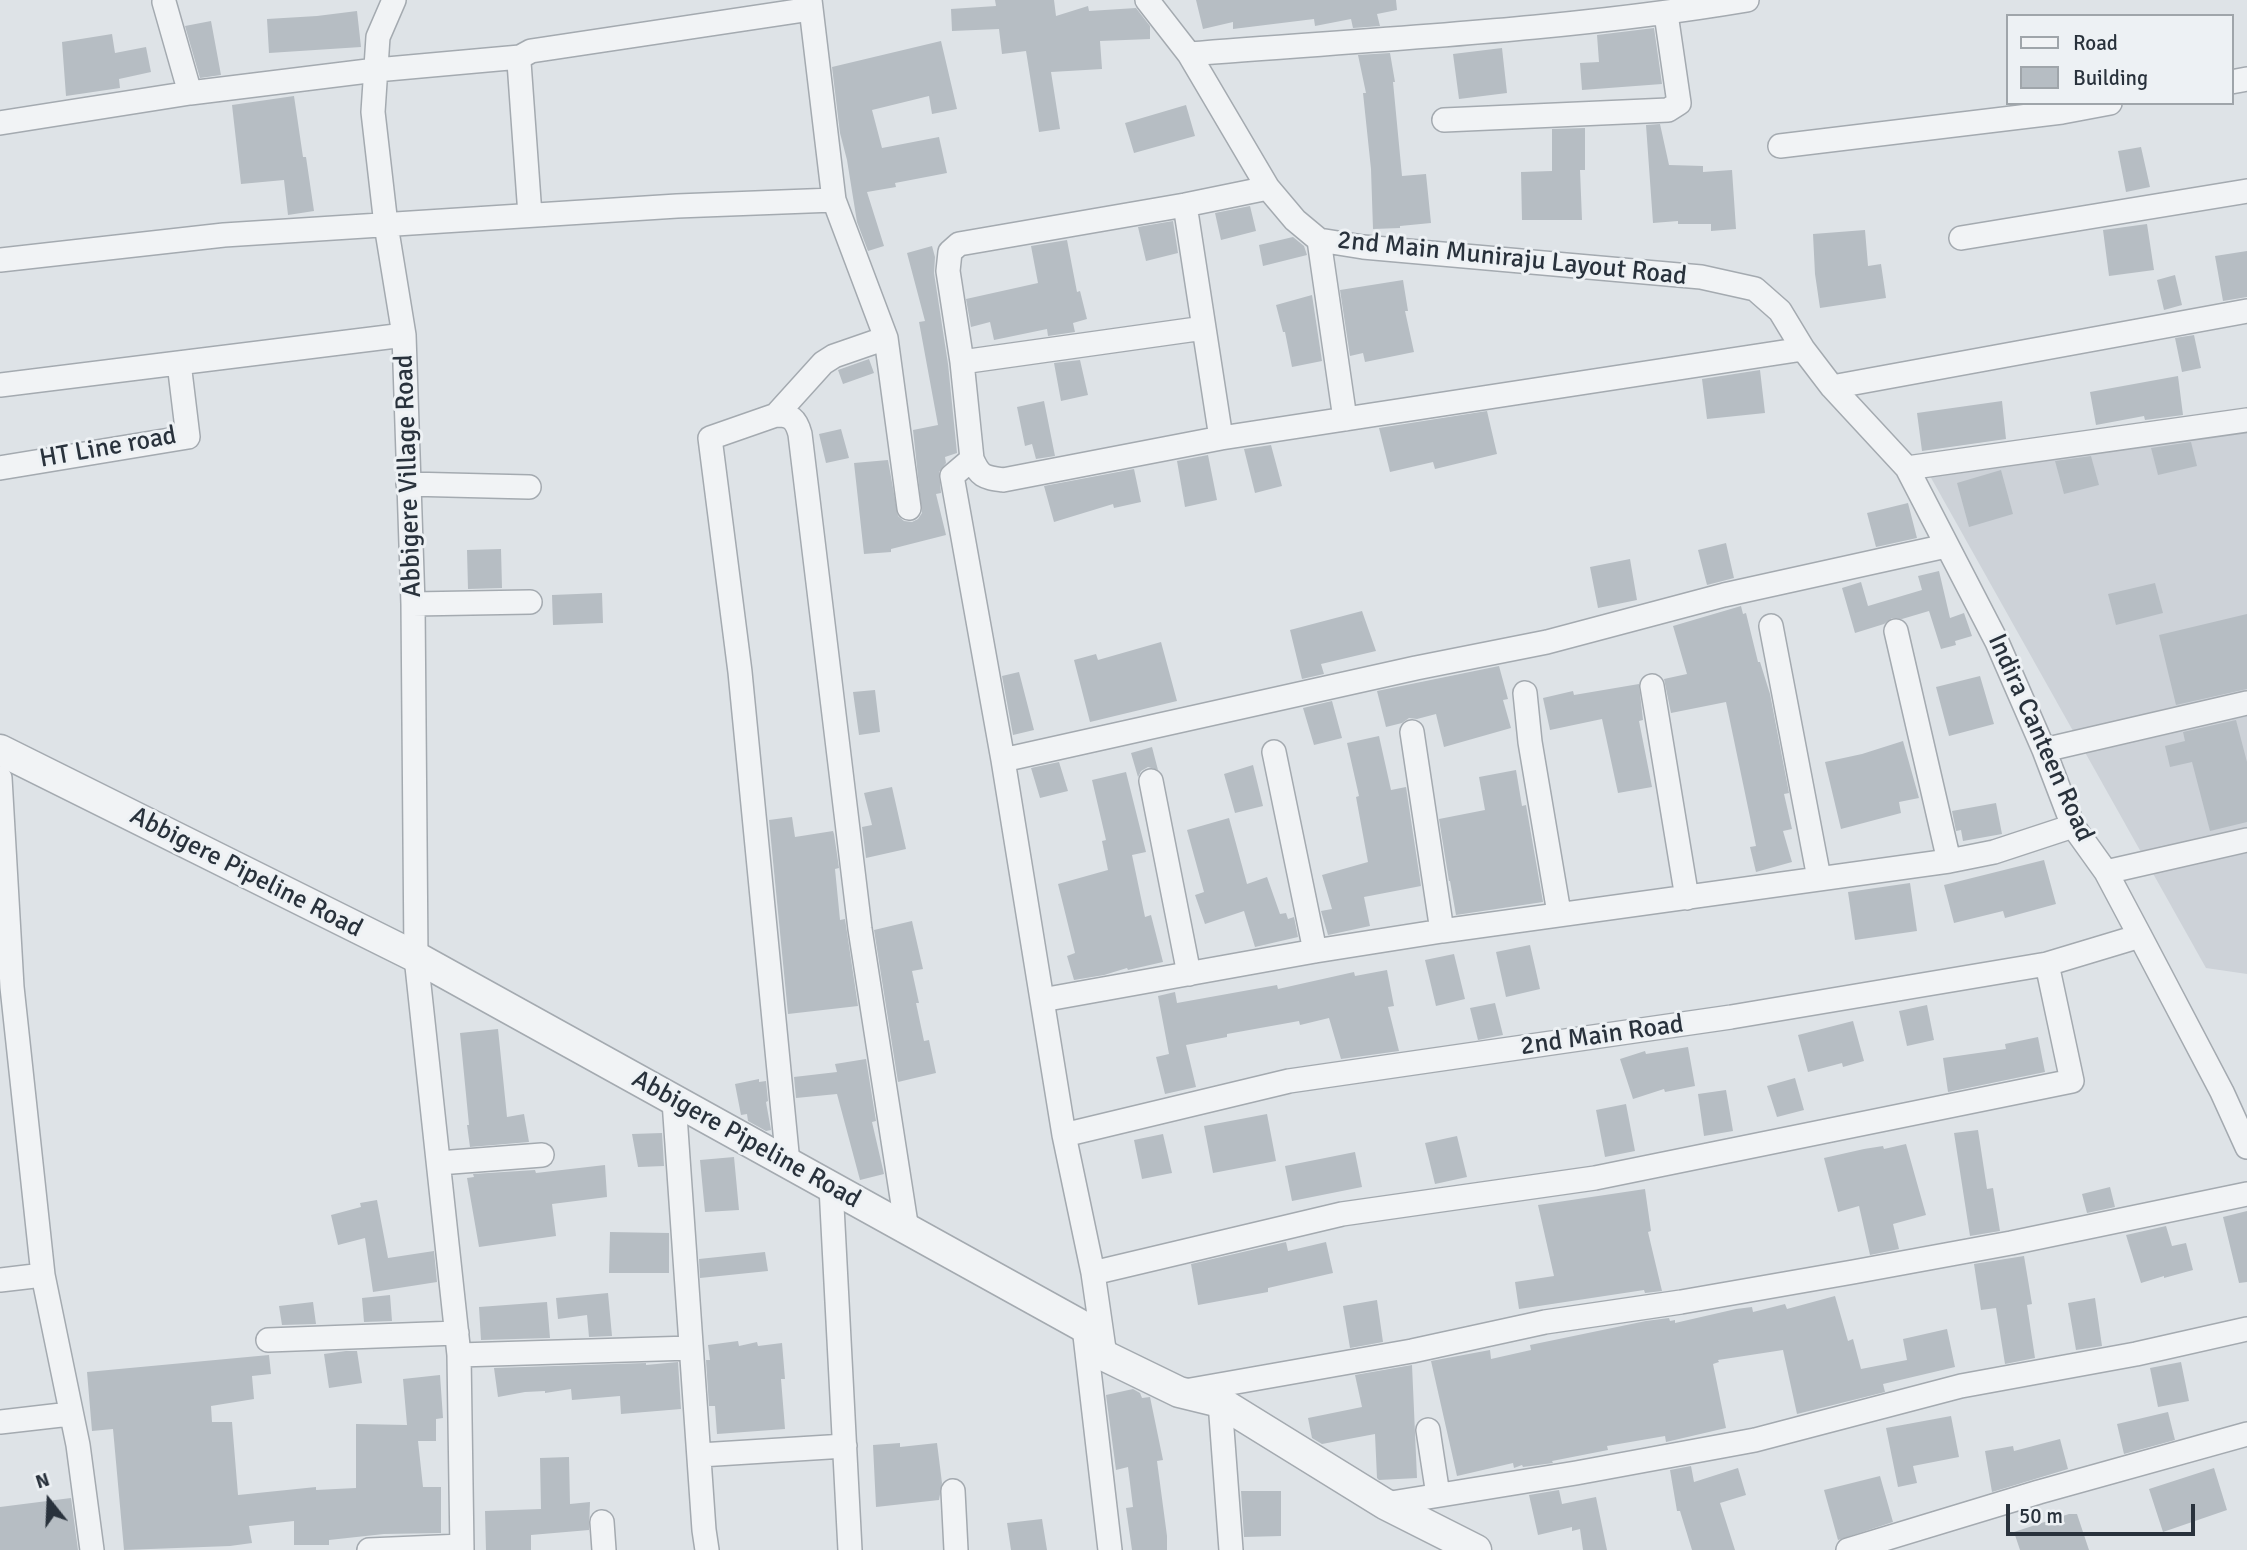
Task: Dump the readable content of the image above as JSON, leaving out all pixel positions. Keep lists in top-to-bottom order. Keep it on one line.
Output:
{"streets":{"street":["2nd Main Muniraju Layout Road","HT Line road","Abbigere Village Road","Indira Canteen Road","Abbigere Pipeline Road","2nd Main Road"]},"crossings":[["2nd Main Muniraju Layout Road","Indira Canteen Road"],["Abbigere Village Road","Abbigere Pipeline Road"],["Indira Canteen Road","2nd Main Road"]],"legend":["Road","Building"],"scale_bar":"50 m","north":"top"}
